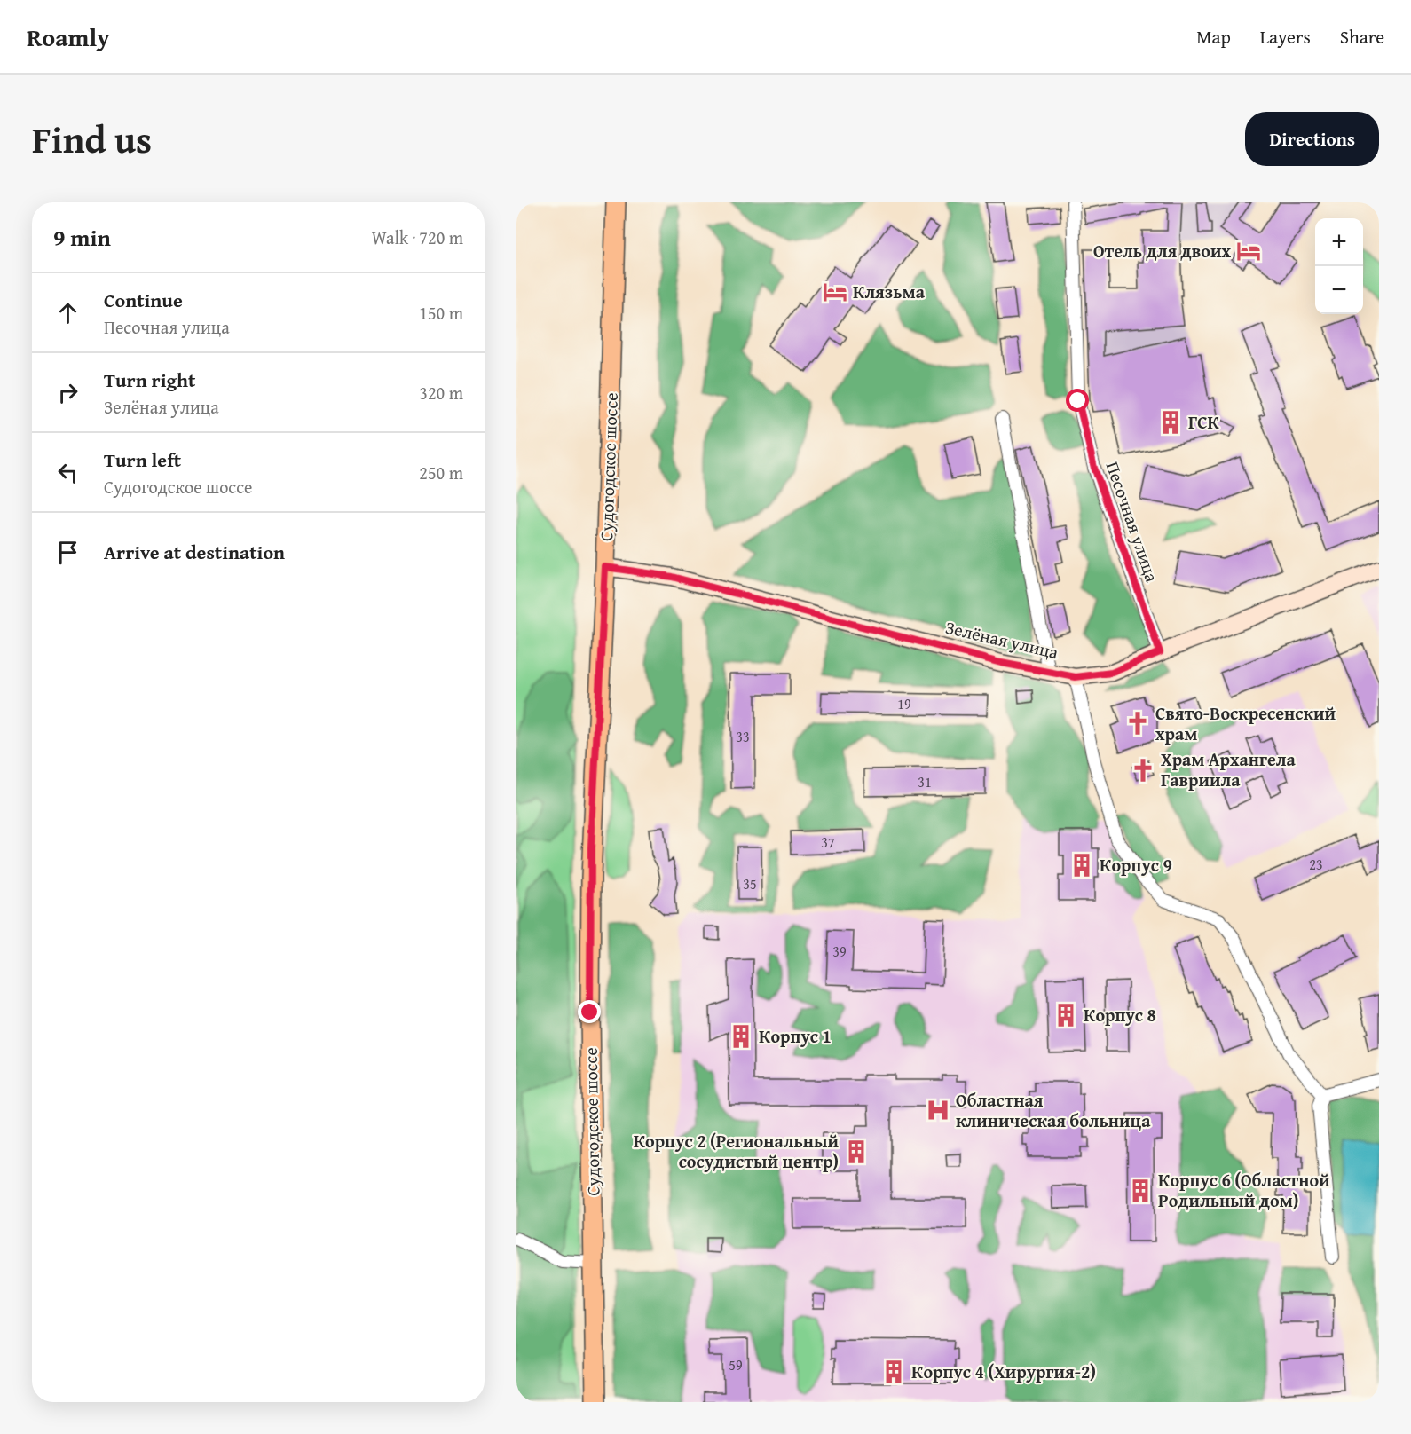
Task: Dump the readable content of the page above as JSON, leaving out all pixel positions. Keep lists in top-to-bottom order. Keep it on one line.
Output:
{"streets":{"main road":["Судогодское шоссе"],"street":["Песочная улица","Зелёная улица"]},"crossings":[["Судогодское шоссе","Зелёная улица"],["Песочная улица","Зелёная улица"]],"places":{"hotel":["Отель для двоих","Клязьма"],"building":["ГСК","Корпус 9","Корпус 8","Корпус 1","Корпус 2 (Региональный сосудистый центр)","Корпус 6 (Областной Родильный дом)","Корпус 4 (Хирургия-2)"],"church":["Свято-Воскресенский храм","Храм Архангела Гавриила"],"hospital":["Областная клиническая больница"]},"house_numbers":["19","33","31","37","23","35","39","59"],"page":{"header":"Roamly","nav":["Map","Layers","Share"],"title":"Find us","buttons":"Directions","heading":["9 min","Walk · 720 m"],"map_buttons":["+","−"],"list":[["Continue","Песочная улица","150 m"],["Turn right","Зелёная улица","320 m"],["Turn left","Судогодское шоссе","250 m"],"Arrive at destination"]}}
